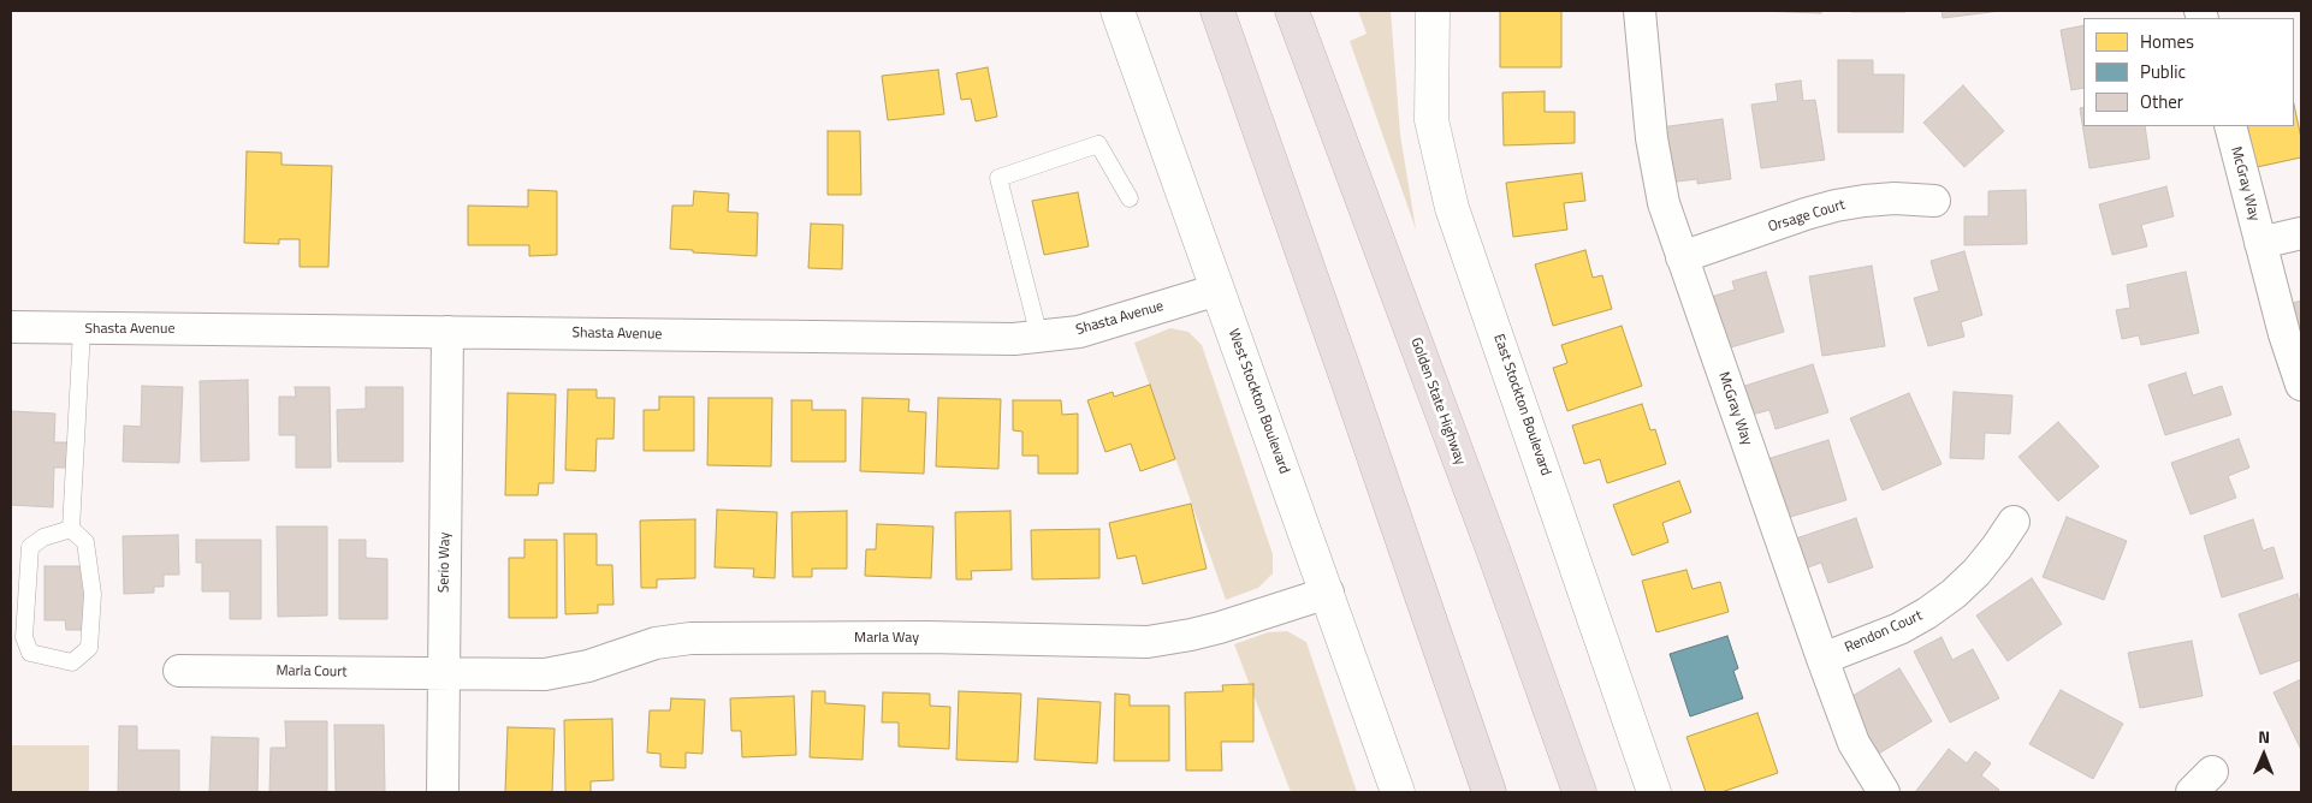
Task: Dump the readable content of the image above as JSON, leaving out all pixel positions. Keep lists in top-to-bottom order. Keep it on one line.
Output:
{"streets":{"highway":["Golden State Highway"],"street":["McGray Way","Orsage Court","Shasta Avenue","West Stockton Boulevard","East Stockton Boulevard","Serio Way","Rendon Court","Marla Way","Marla Court"]},"crossings":[["McGray Way","Orsage Court"],["McGray Way","Rendon Court"],["Shasta Avenue","West Stockton Boulevard"],["Shasta Avenue","Serio Way"],["West Stockton Boulevard","Marla Way"],["Serio Way","Marla Way"],["Serio Way","Marla Court"],["Marla Way","Marla Court"]],"legend":["Homes","Public","Other"],"north":"top"}
